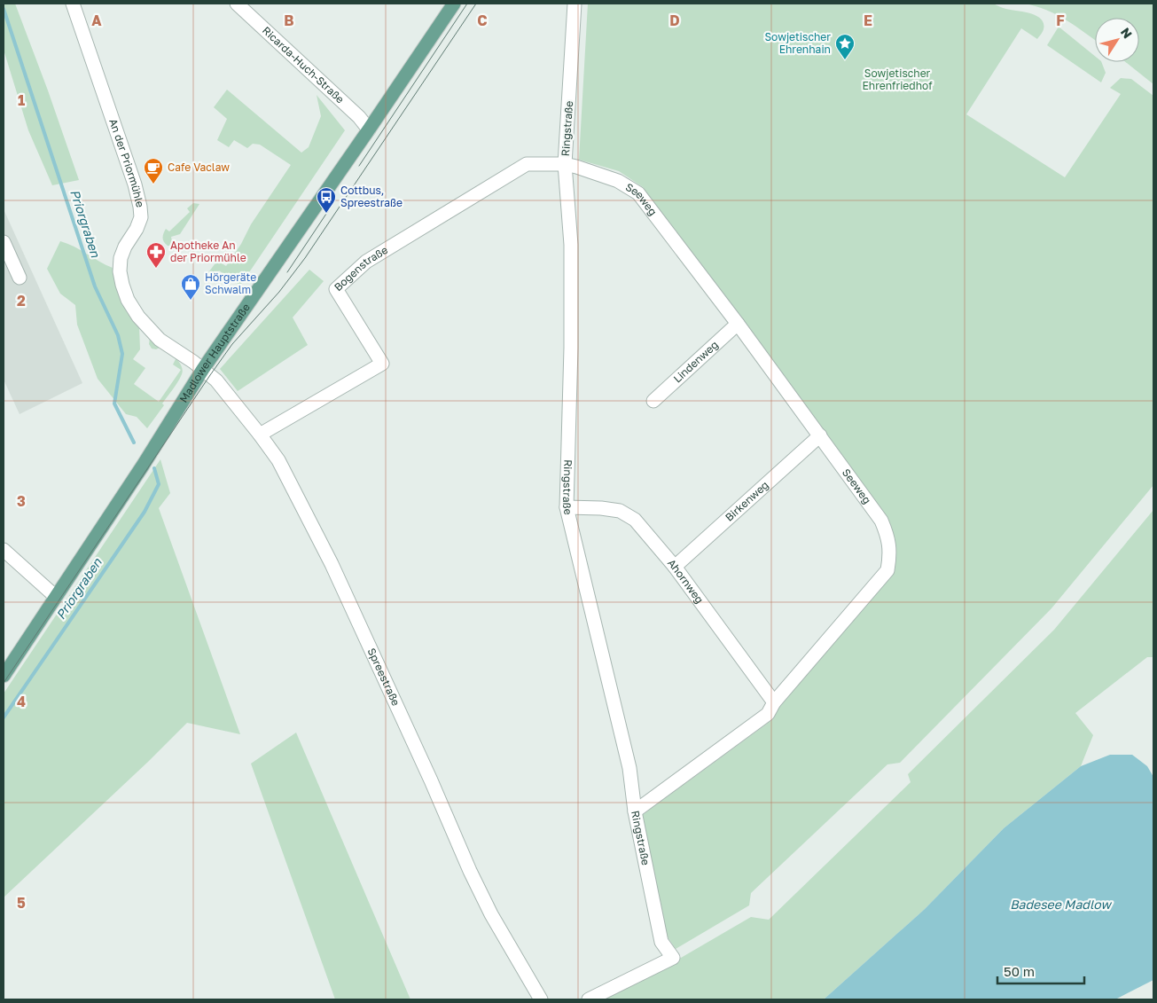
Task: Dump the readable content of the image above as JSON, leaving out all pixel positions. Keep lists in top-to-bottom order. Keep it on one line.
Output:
{"streets":{"main road":["Madlower Hauptstraße"],"street":["Ricarda-Huch-Straße","Ringstraße","An der Priormühle","Seeweg","Bogenstraße","Lindenweg","Birkenweg","Ahornweg","Spreestraße"]},"crossings":[["Ricarda-Huch-Straße","Madlower Hauptstraße"],["Ringstraße","Seeweg"],["Ringstraße","Bogenstraße"],["Ringstraße","Ahornweg"],["An der Priormühle","Madlower Hauptstraße"],["An der Priormühle","Spreestraße"],["Seeweg","Bogenstraße"],["Seeweg","Lindenweg"],["Seeweg","Birkenweg"],["Seeweg","Ahornweg"],["Bogenstraße","Spreestraße"],["Madlower Hauptstraße","Spreestraße"],["Birkenweg","Ahornweg"]],"water":["Priorgraben","Badesee Madlow"],"parks":["Sowjetischer Ehrenfriedhof"],"places":{"place":["Sowjetischer Ehrenhain"],"cafe":["Cafe Vaclaw"],"bus stop":["Cottbus, Spreestraße"],"pharmacy":["Apotheke An der Priormühle"],"shop":["Hörgeräte Schwalm"]},"scale_bar":"50 m","north":"top right","grid":{"columns":["A","B","C","D","E","F"],"rows":["1","2","3","4","5"]}}
